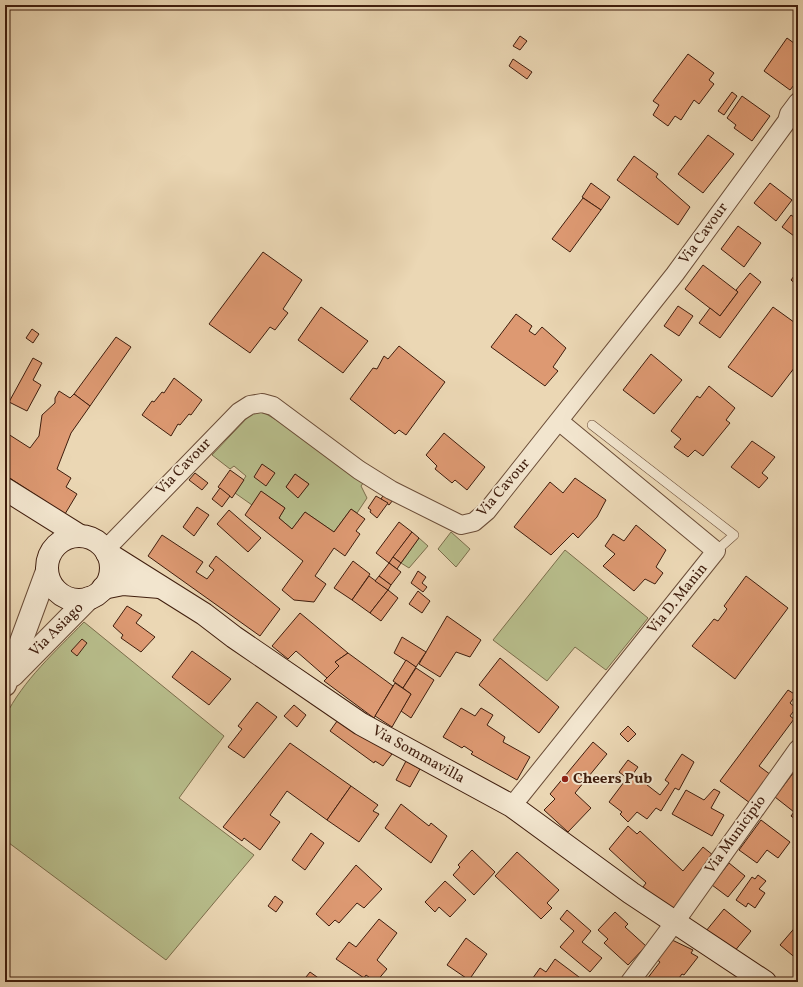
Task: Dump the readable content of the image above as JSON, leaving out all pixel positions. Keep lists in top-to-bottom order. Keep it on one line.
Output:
{"streets":{"main road":["Via Asiago","Via Sommavilla"],"street":["Via Cavour","Via D. Manin","Via Municipio"]},"crossings":[["Via Cavour","Via D. Manin"],["Via Cavour","Via Asiago"],["Via Cavour","Via Sommavilla"],["Via D. Manin","Via Sommavilla"],["Via Asiago","Via Sommavilla"],["Via Sommavilla","Via Municipio"]],"places":["Cheers Pub"]}
